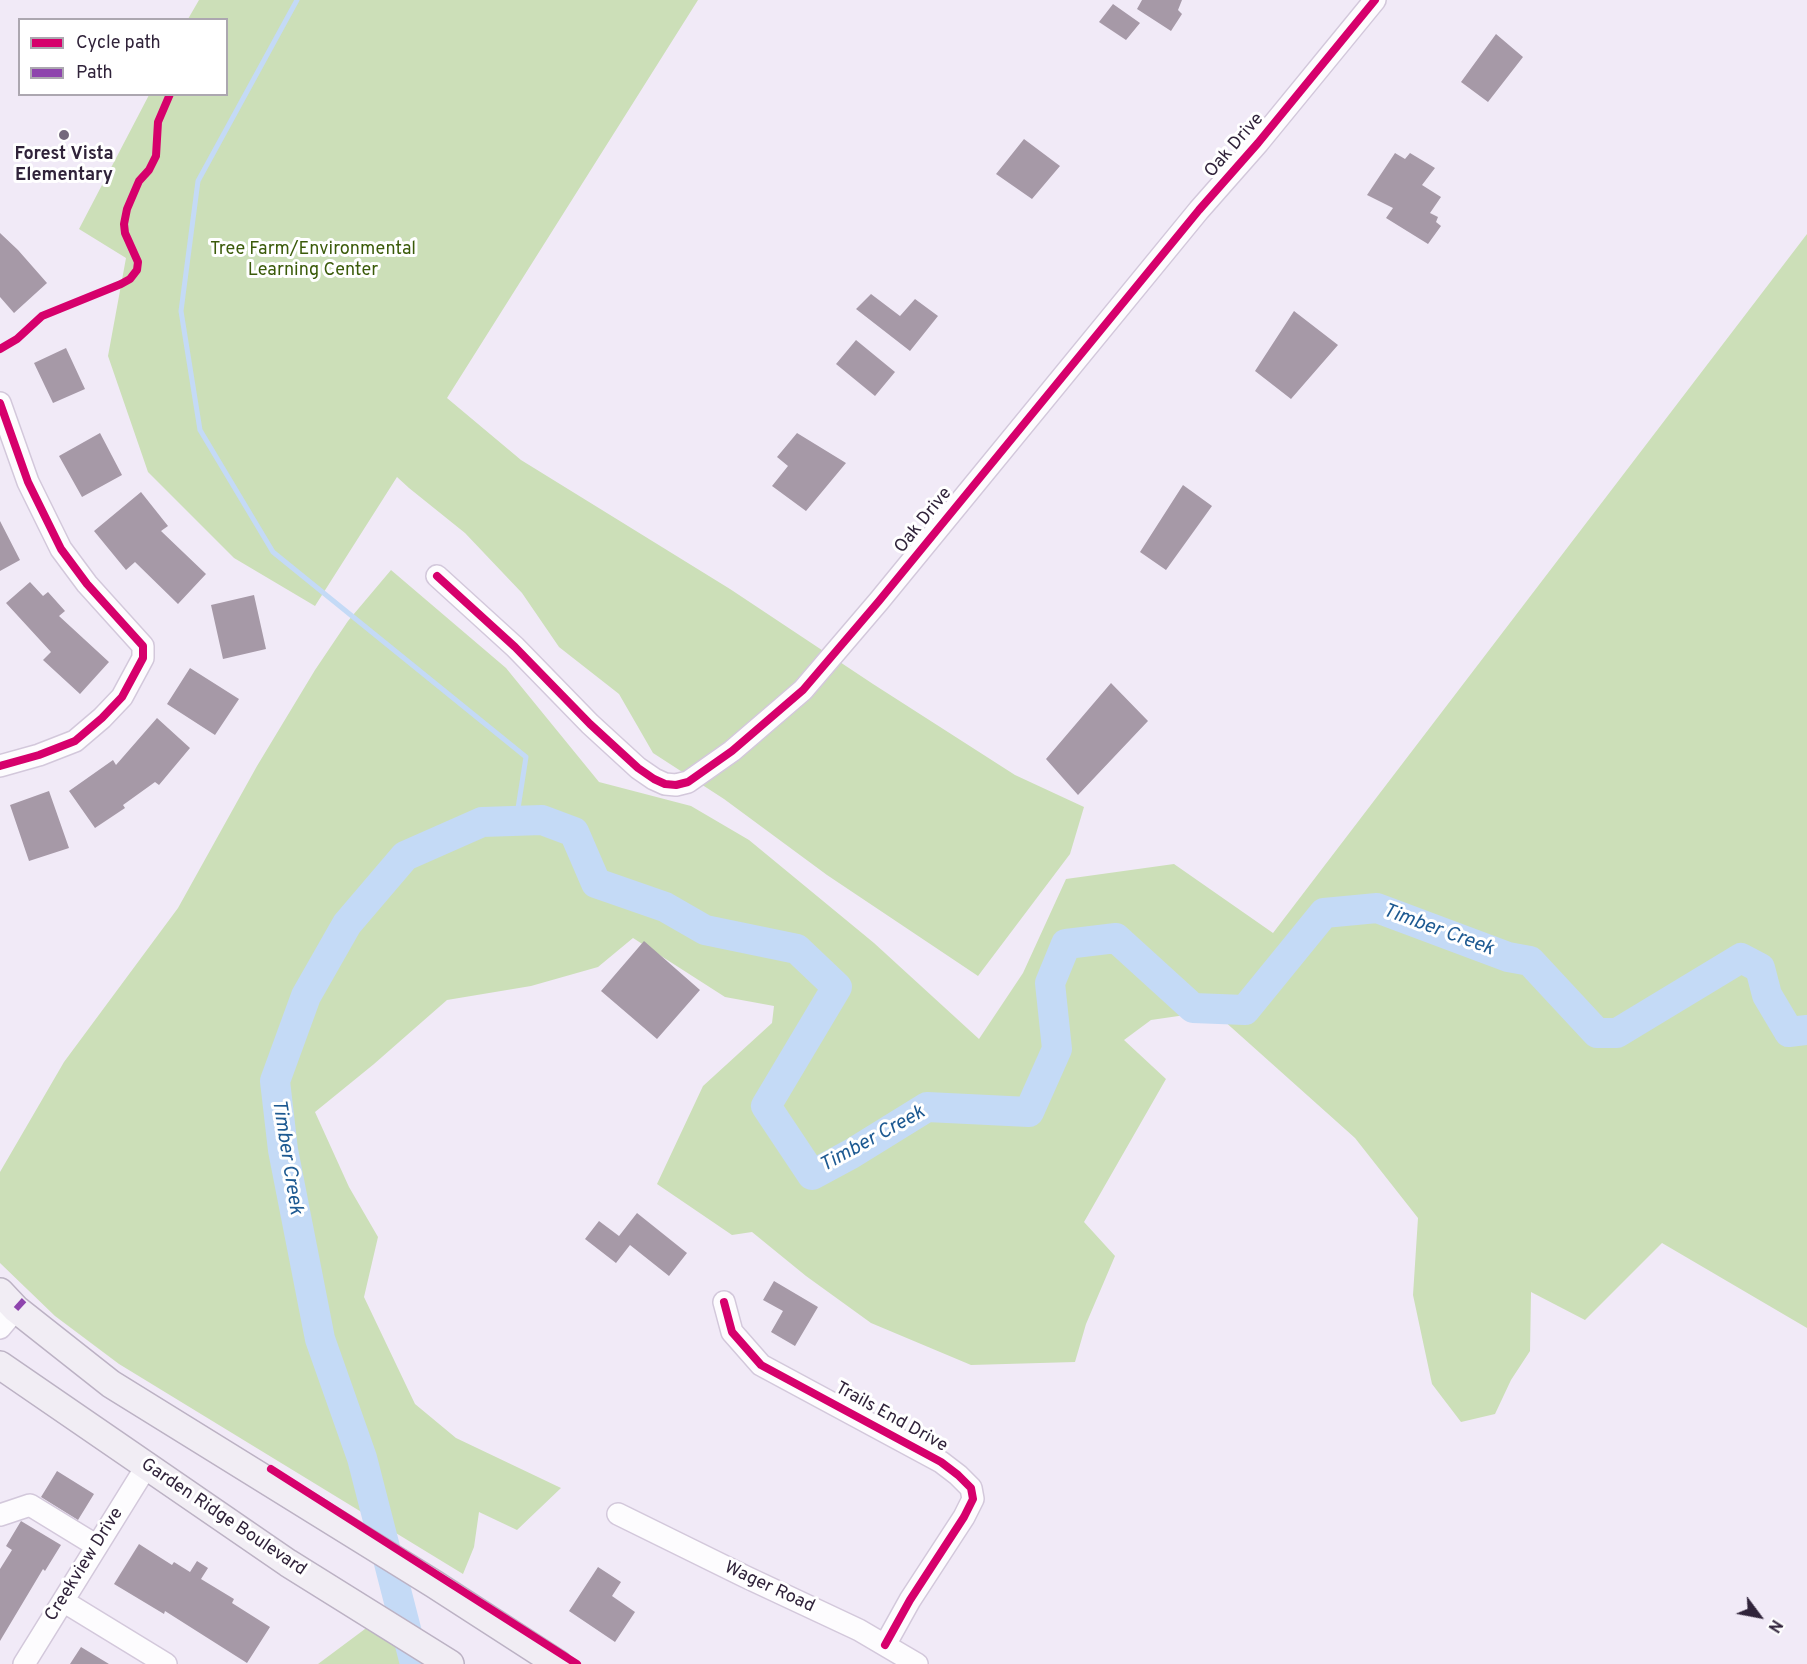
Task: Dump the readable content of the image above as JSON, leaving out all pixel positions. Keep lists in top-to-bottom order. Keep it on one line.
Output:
{"streets":{"main road":["Garden Ridge Boulevard"],"street":["Oak Drive","Trails End Drive","Creekview Drive","Wager Road"]},"crossings":[["Trails End Drive","Wager Road"],["Garden Ridge Boulevard","Creekview Drive"]],"water":["Timber Creek"],"parks":["Tree Farm/Environmental Learning Center"],"places":["Forest Vista Elementary"],"legend":["Cycle path","Path"],"north":"bottom right"}
